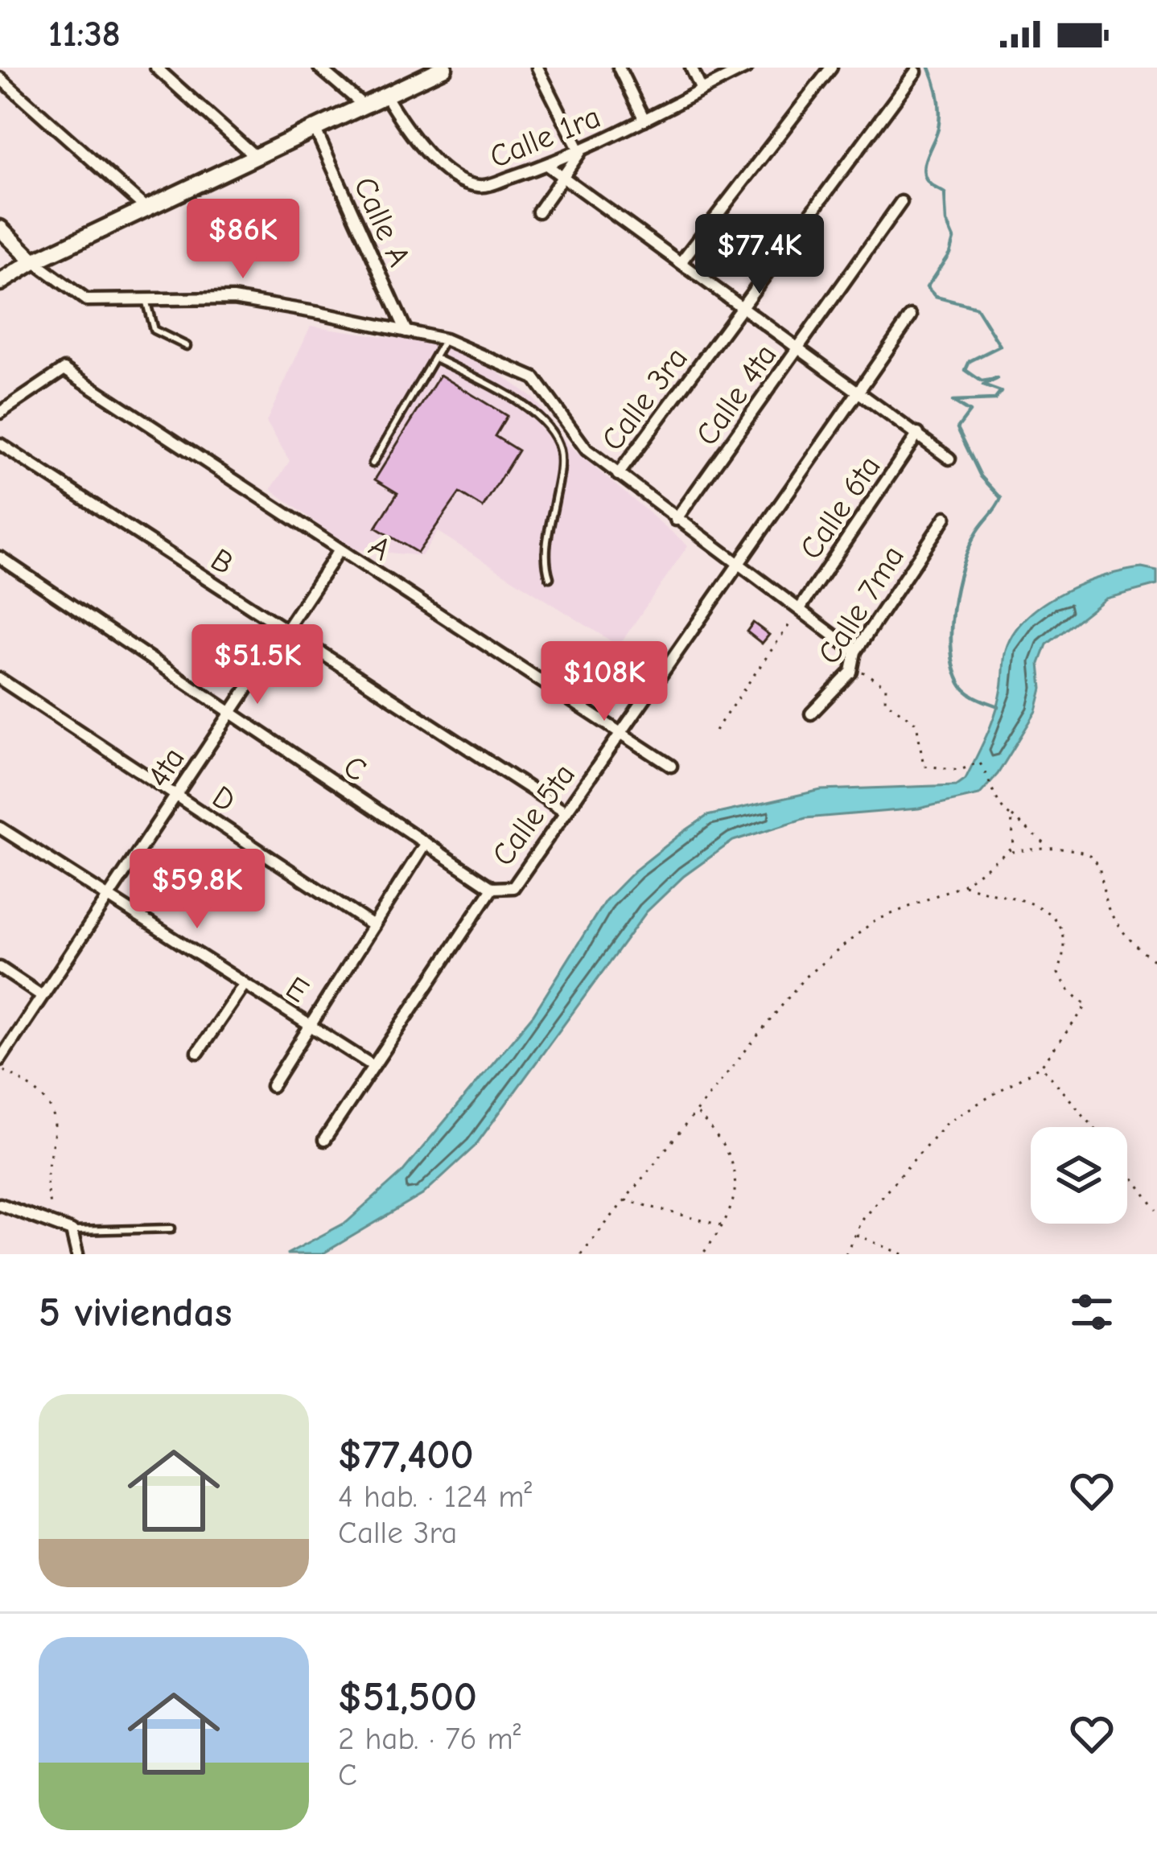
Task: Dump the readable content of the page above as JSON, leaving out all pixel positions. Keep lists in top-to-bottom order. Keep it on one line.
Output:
{"streets":{"street":["Calle 1ra","Calle A","Calle 4ta","Calle 3ra","Calle 6ta","A","B","Calle 7ma","4ta","C","D","Calle 5ta","E"]},"crossings":[["A","4ta"],["A","Calle 5ta"],["B","4ta"],["B","Calle 5ta"],["4ta","C"],["4ta","D"],["4ta","E"],["C","Calle 5ta"],["Calle 5ta","E"]],"page":{"status":"11:38","price":["$86K","$77.4K","$51.5K","$108K","$59.8K"],"heading":"5 viviendas","list":[{"name":"$77,400","note":"4 hab. · 124 m² · Calle 3ra"},{"name":"$51,500","note":"2 hab. · 76 m² · C"}]}}
